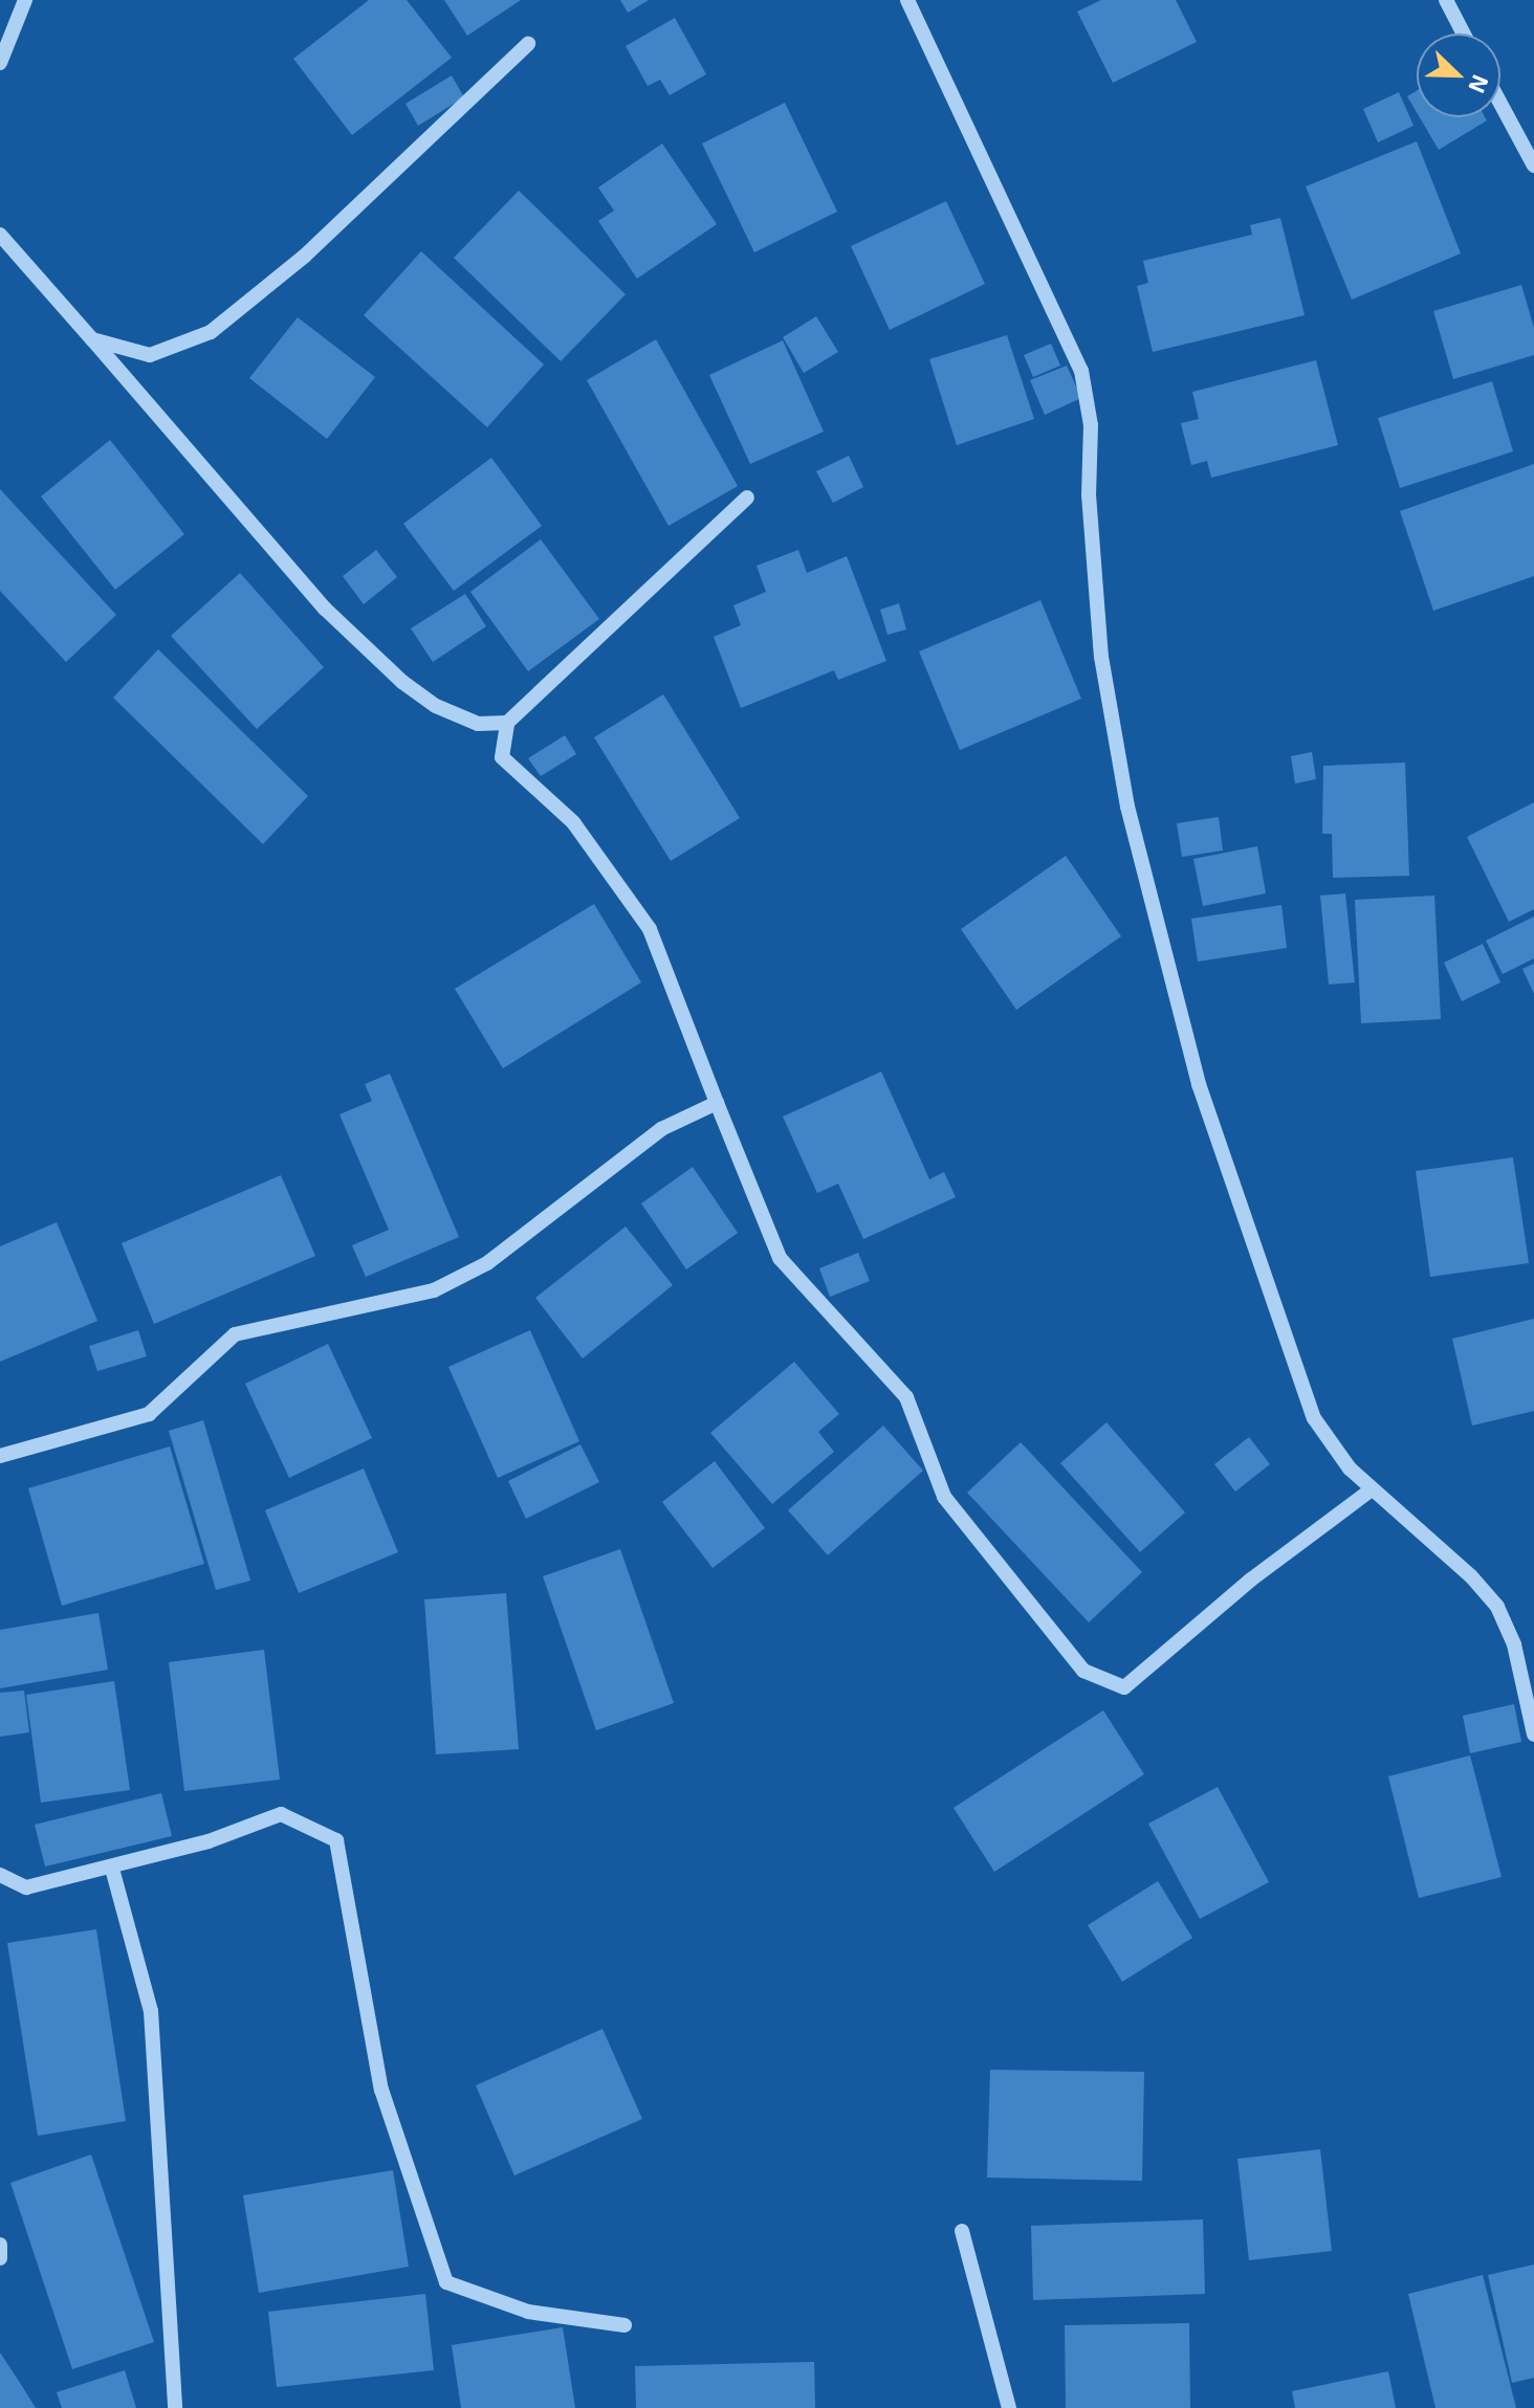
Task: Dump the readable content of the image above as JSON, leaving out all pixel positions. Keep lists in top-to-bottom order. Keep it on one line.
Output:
{"north":"bottom right"}
